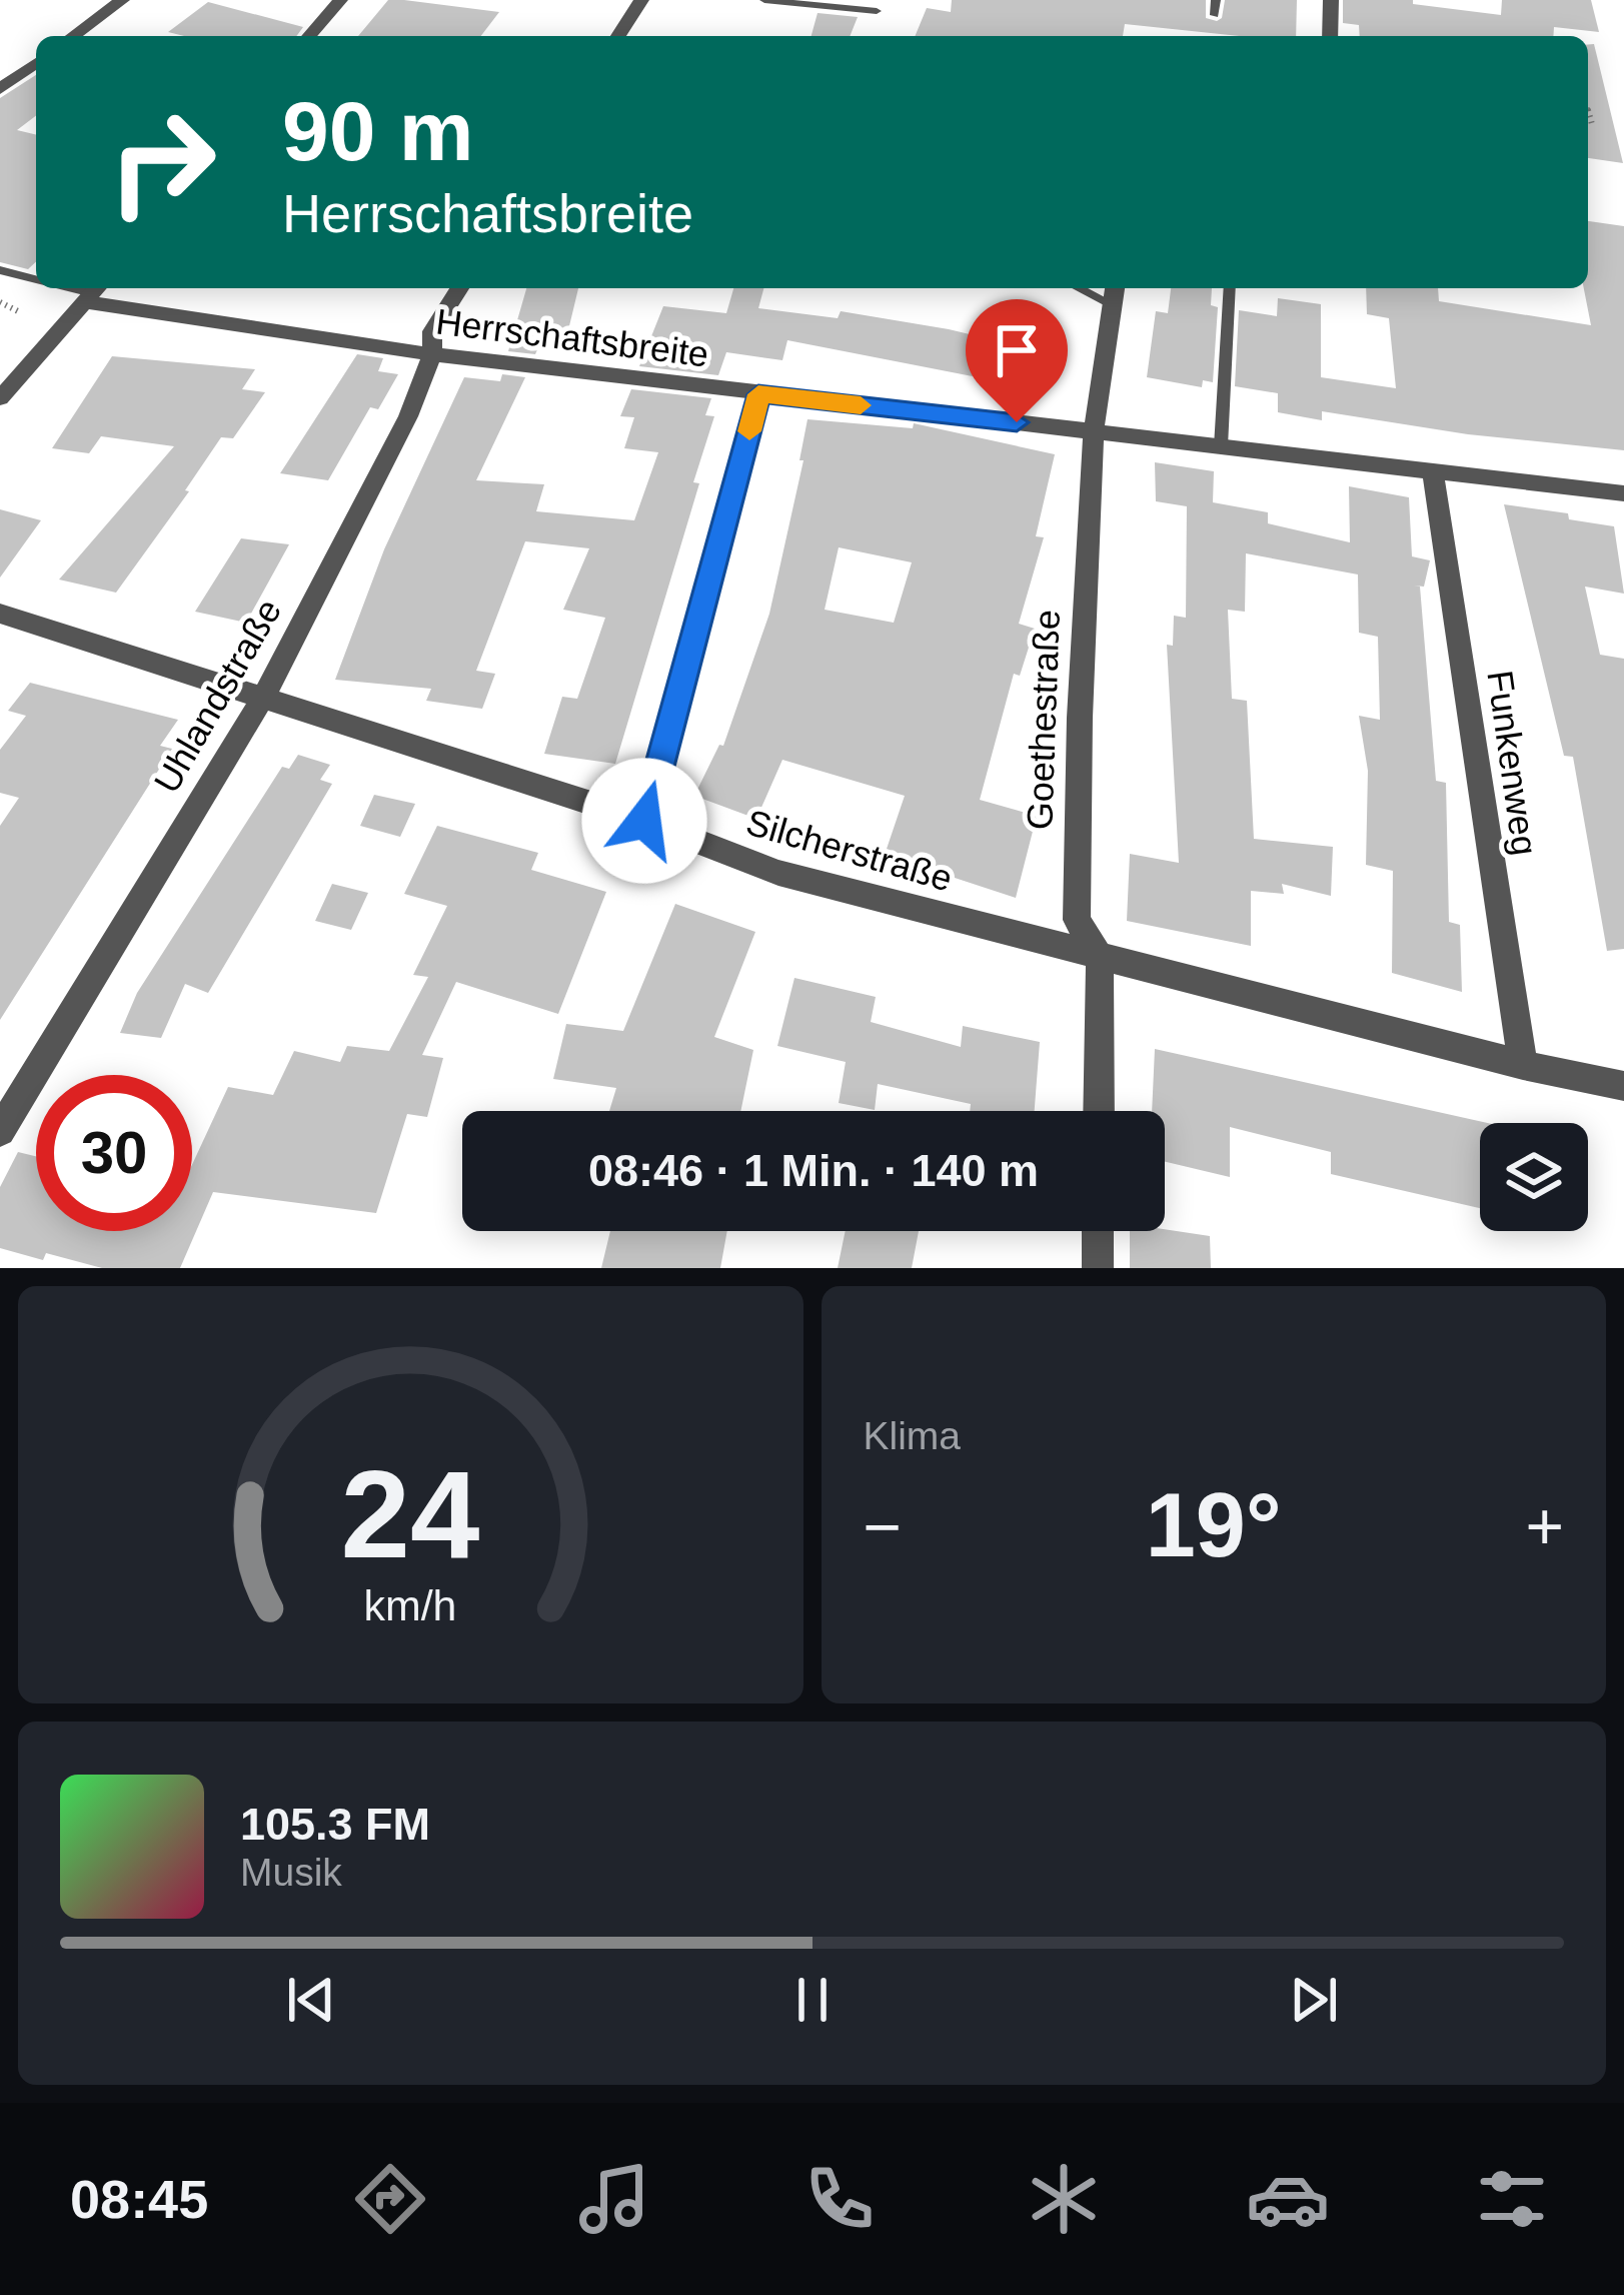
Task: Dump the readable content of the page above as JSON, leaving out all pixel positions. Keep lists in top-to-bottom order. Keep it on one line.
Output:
{"streets":{"street":["Herrschaftsbreite","Uhlandstraße","Goethestraße","Funkenweg","Silcherstraße"]},"crossings":[["Herrschaftsbreite","Uhlandstraße"],["Herrschaftsbreite","Goethestraße"],["Herrschaftsbreite","Funkenweg"],["Uhlandstraße","Silcherstraße"],["Goethestraße","Silcherstraße"],["Funkenweg","Silcherstraße"]],"page":{"turn":["90 m","Herrschaftsbreite"],"limit":"30","trip":"08:46 · 1 Min. · 140 m","tile":"Klima","heat":["−","19°","+"],"song":["105.3 FM","Musik"],"tabs":"08:45","gauge":["24","km/h"]}}
